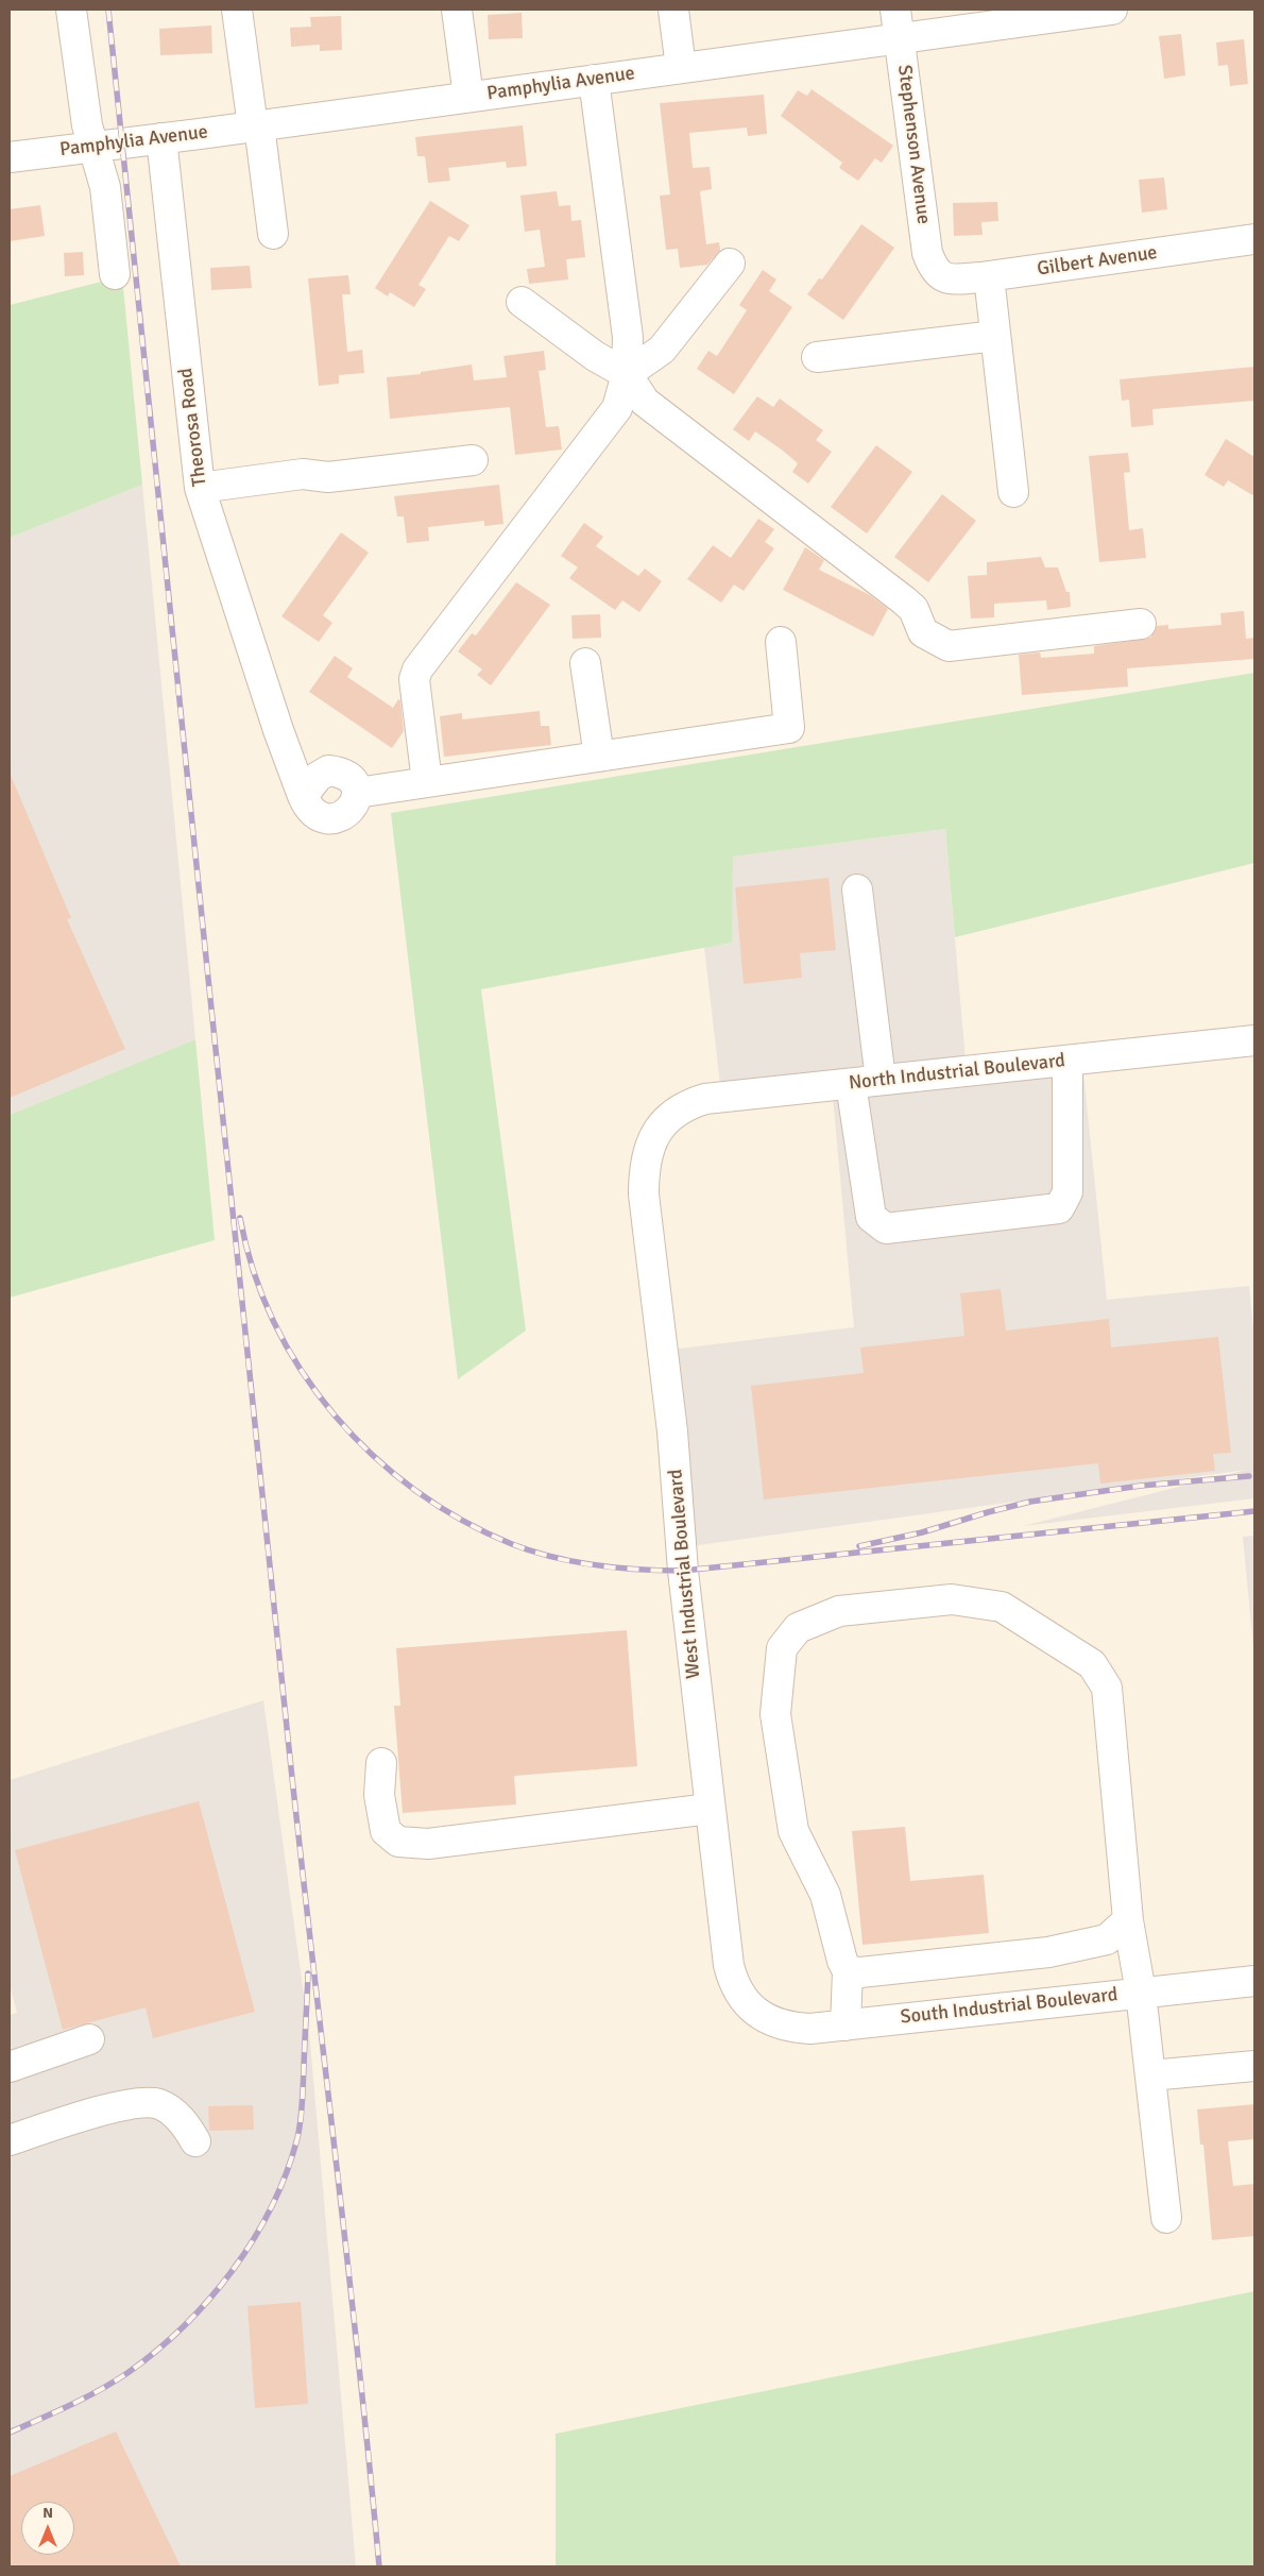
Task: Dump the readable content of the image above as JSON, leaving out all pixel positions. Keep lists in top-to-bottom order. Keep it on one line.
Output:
{"streets":{"street":["Pamphylia Avenue","Stephenson Avenue","Gilbert Avenue","Theorosa Road","North Industrial Boulevard","West Industrial Boulevard","South Industrial Boulevard"]},"crossings":[["Pamphylia Avenue","Stephenson Avenue"],["Pamphylia Avenue","Theorosa Road"],["Stephenson Avenue","Gilbert Avenue"],["North Industrial Boulevard","West Industrial Boulevard"],["West Industrial Boulevard","South Industrial Boulevard"]],"north":"top"}
